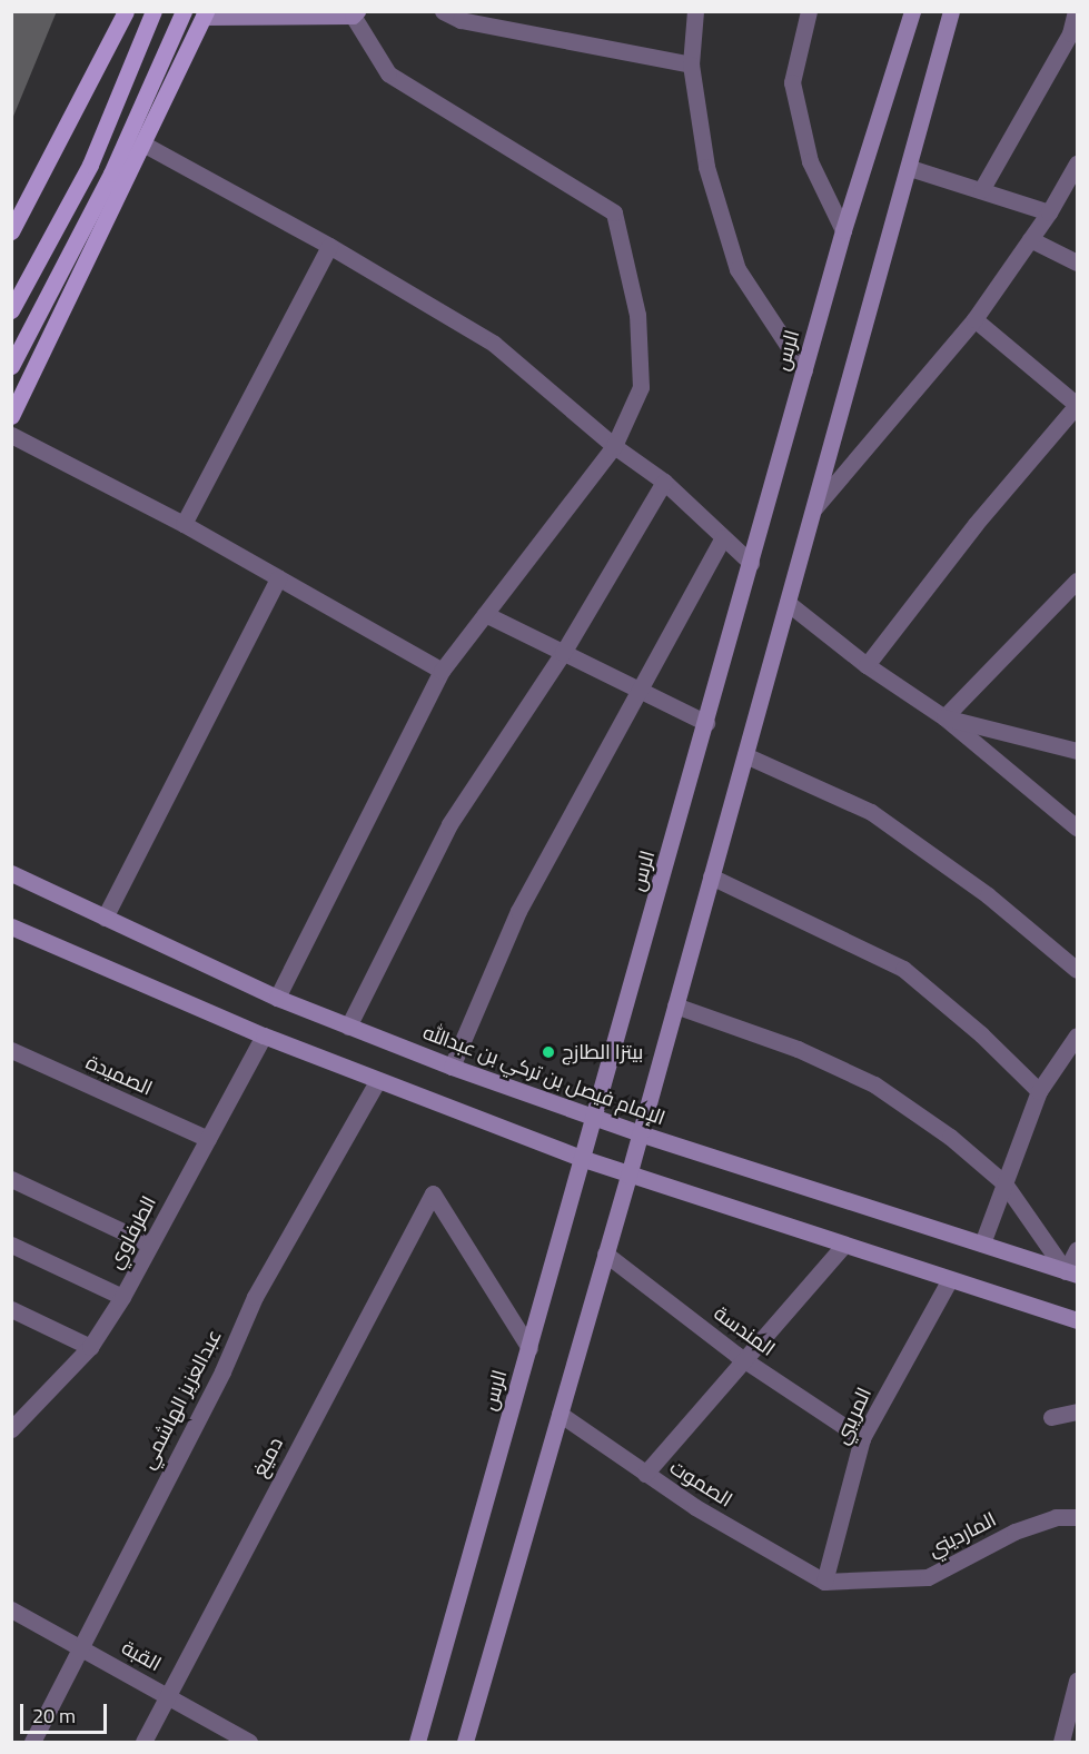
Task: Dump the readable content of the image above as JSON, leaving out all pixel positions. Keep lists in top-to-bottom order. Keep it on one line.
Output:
{"streets":{"street":["الرس","الصميدة","الإمام فيصل بن تركي بن عبدالله","الطرفاوي","المندسة","عبدالعزيز الهاشمي","المريبي","دميغ","الصموت","المارديني","القبة"]},"crossings":[["الرس","الإمام فيصل بن تركي بن عبدالله"],["الرس","دميغ"],["الصميدة","الطرفاوي"],["المندسة","المريبي"],["عبدالعزيز الهاشمي","القبة"],["المريبي","الصموت"],["المريبي","المارديني"],["دميغ","القبة"],["الصموت","المارديني"]],"places":["بيتزا الطازج"],"scale_bar":"20 m"}
